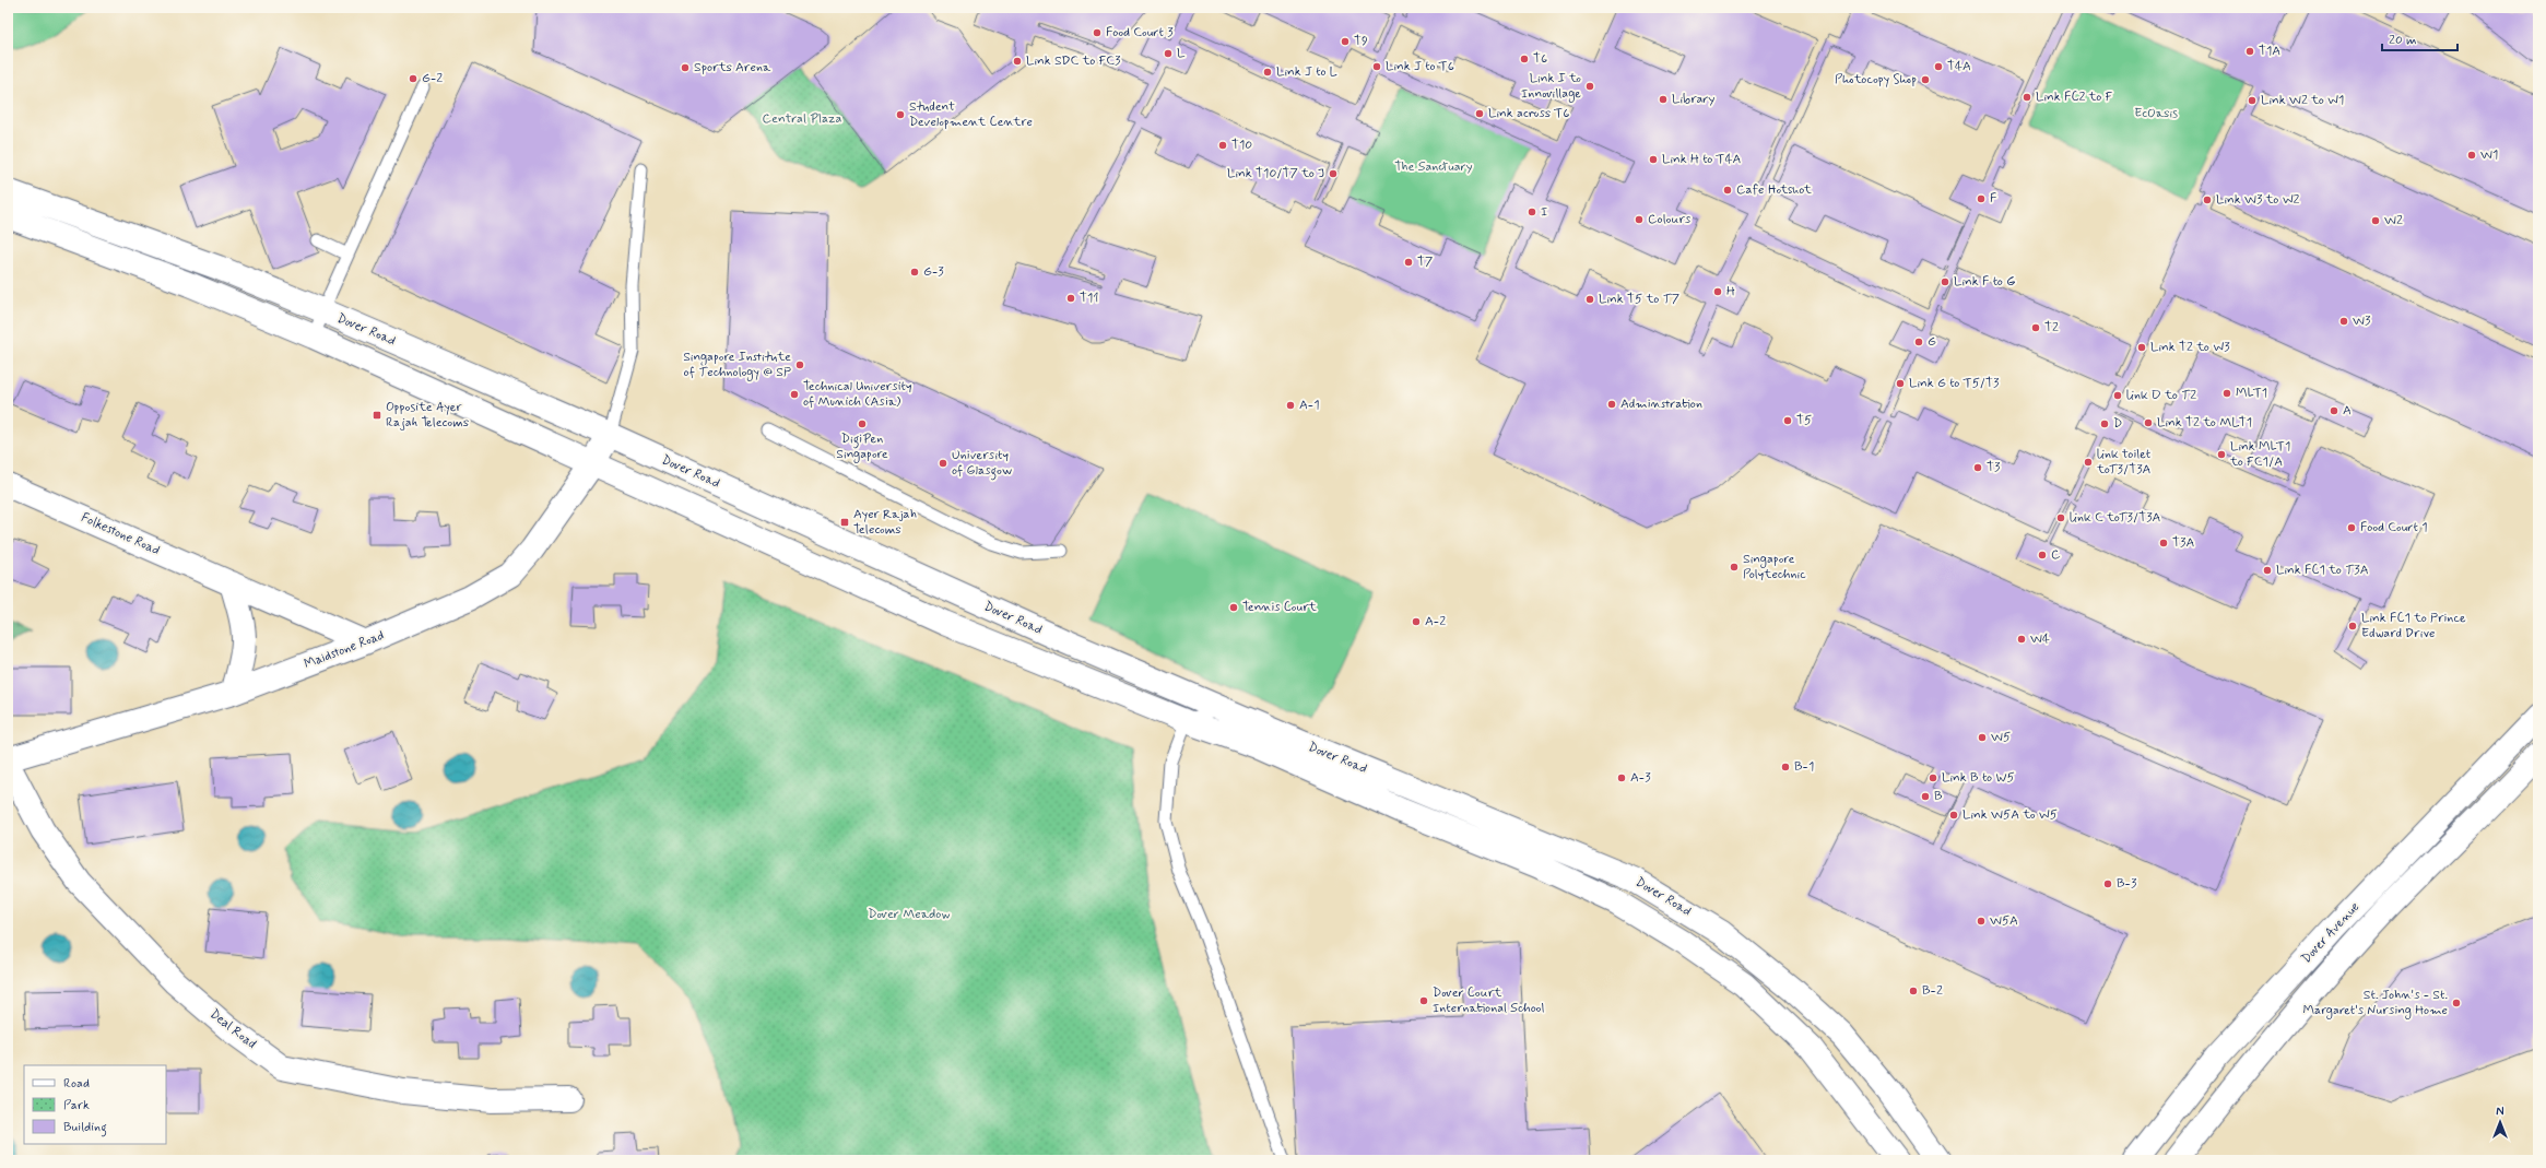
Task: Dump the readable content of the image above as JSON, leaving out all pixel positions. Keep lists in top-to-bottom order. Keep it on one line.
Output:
{"streets":{"street":["Dover Road","Folkestone Road","Maidstone Road","Dover Avenue","Deal Road"]},"crossings":[["Dover Road","Maidstone Road"],["Folkestone Road","Maidstone Road"]],"parks":["EcOasis","Central Plaza","The Sanctuary","Dover Meadow"],"places":{"other":["Food Court 3","T9","T1A","L","T6","Link SDC to FC3","Link J to T6","T4A","Sports Arena","Link J to L","G-2","Photocopy Shop","Link I to Innovillage","Link FC2 to F","Library","Link W2 to W1","Link across T6","Student Development Centre","T10","W1","Link H to T4A","Link T10/T7 to J","Cafe Hotshot","F","Link W3 to W2","I","Colours","W2","T7","G-3","Link F to G","H","T11","Link T5 to T7","W3","T2","G","Link T2 to W3","Singapore Institute of Technology @ SP","Link G to T5/T3","MLT1","Technical University of Munich (Asia)","link D to T2","Adminstration","A-1","A","T5","Link T2 to MLT1","DigiPen Singapore","D","Link MLT1 to FC1/A","link toilet toT3/T3A","University of Glasgow","T3","link C toT3/T3A","Food Court 1","T3A","C","Singapore Polytechnic","Link FC1 to T3A","Tennis Court","A-2","Link FC1 to Prince Edward Drive","W4","W5","B-1","A-3","Link B to W5","B","Link W5A to W5","B-3","W5A","B-2","Dover Court International School","St. John's - St. Margaret's Nursing Home"],"transit":["Opposite Ayer Rajah Telecoms","Ayer Rajah Telecoms"]},"legend":["Road","Park","Building"],"scale_bar":"20 m","north":"top"}
